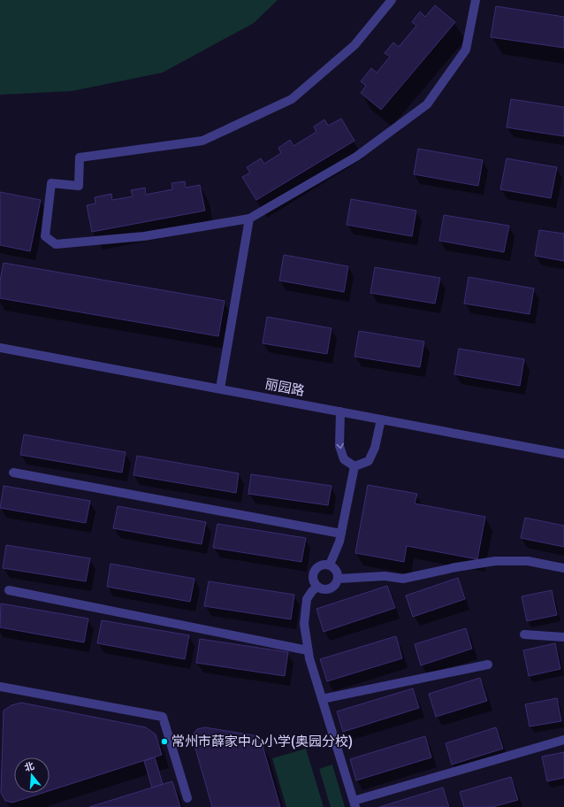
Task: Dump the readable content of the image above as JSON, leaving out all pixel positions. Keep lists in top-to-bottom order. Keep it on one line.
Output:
{"streets":{"street":["丽园路"]},"places":["常州市薛家中心小学(奥园分校)"],"north":"top"}
